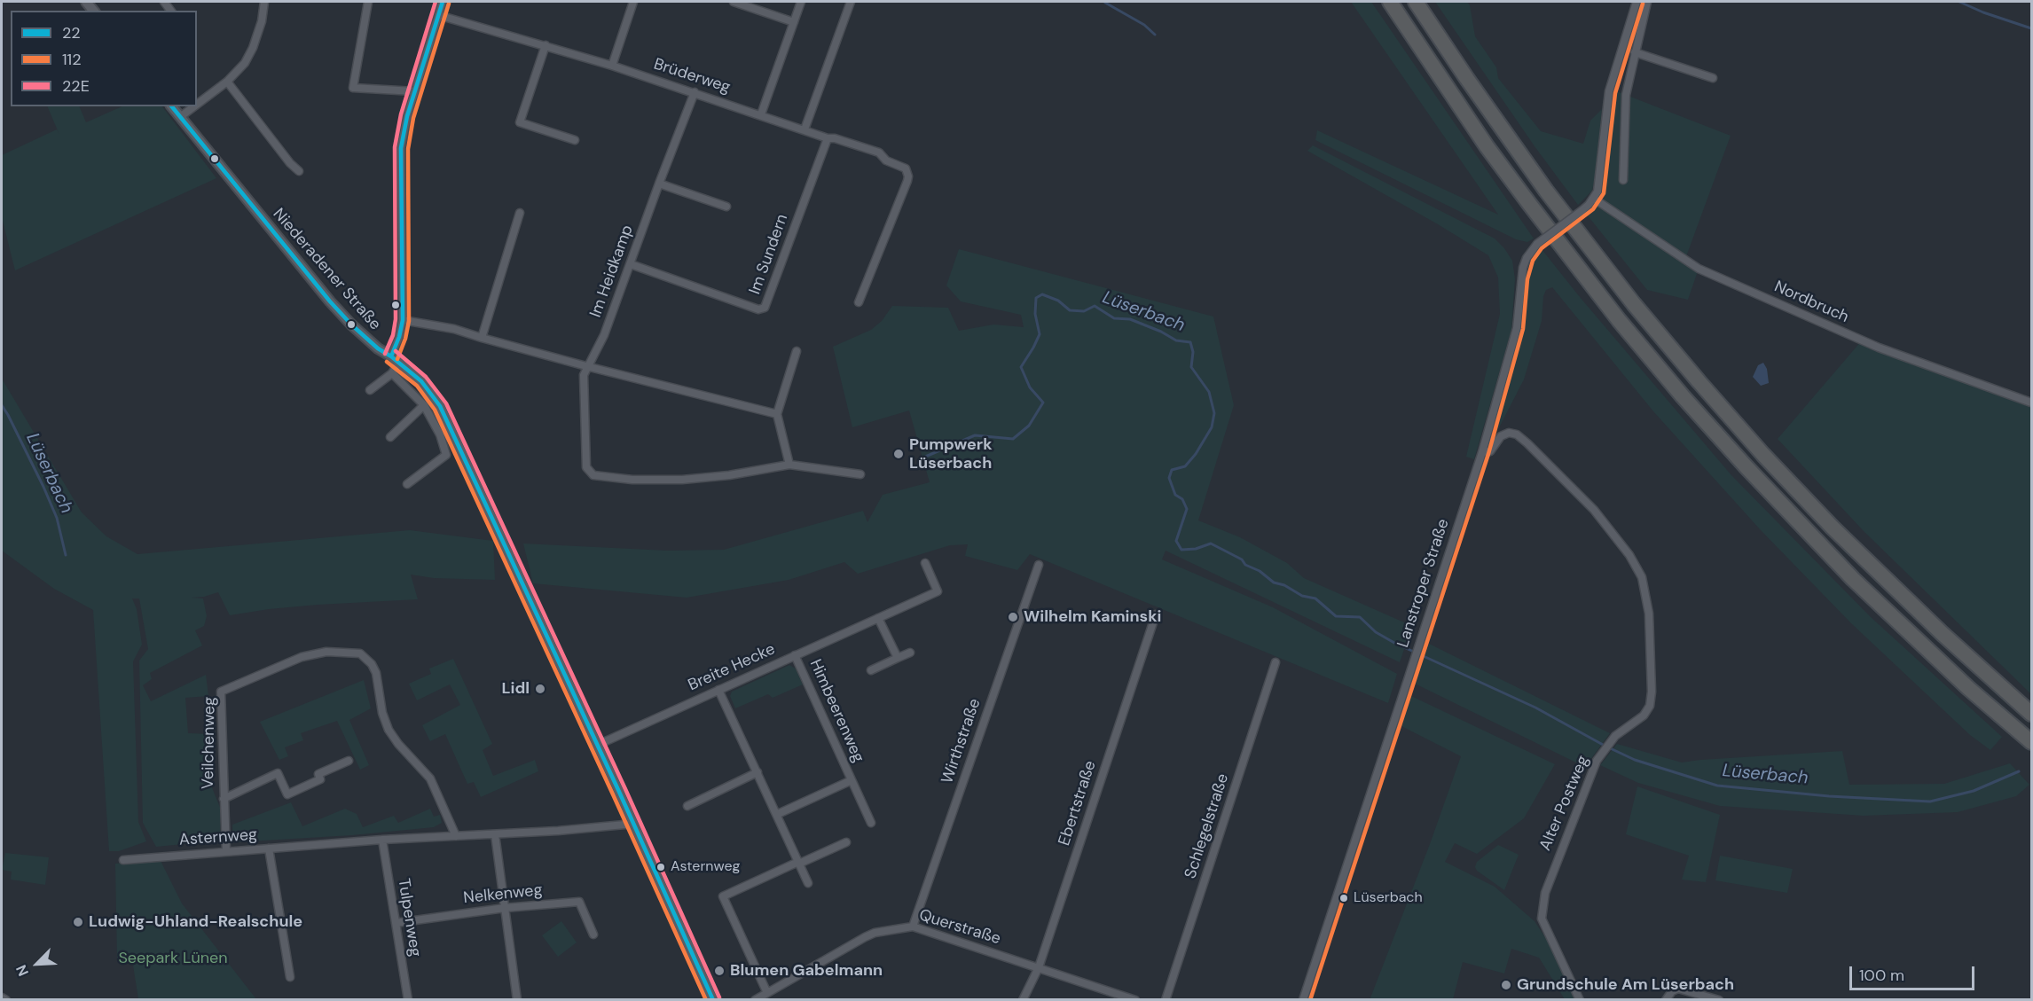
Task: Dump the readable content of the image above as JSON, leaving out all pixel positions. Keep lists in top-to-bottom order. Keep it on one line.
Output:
{"streets":{"street":["Brüderweg","Im Sundern","Niederadener Straße","Im Heidkamp","Nordbruch","Lanstroper Straße","Breite Hecke","Himbeerenweg","Wirthstraße","Veilchenweg","Ebertstraße","Alter Postweg","Schlegelstraße","Asternweg","Nelkenweg","Tulpenweg","Querstraße"]},"crossings":[["Brüderweg","Im Sundern"],["Brüderweg","Im Heidkamp"],["Im Sundern","Im Heidkamp"],["Niederadener Straße","Breite Hecke"],["Niederadener Straße","Asternweg"],["Nordbruch","Lanstroper Straße"],["Lanstroper Straße","Alter Postweg"],["Breite Hecke","Himbeerenweg"],["Wirthstraße","Querstraße"],["Veilchenweg","Asternweg"],["Ebertstraße","Querstraße"],["Asternweg","Tulpenweg"],["Nelkenweg","Tulpenweg"]],"water":["Lüserbach"],"parks":["Seepark Lünen"],"places":["Pumpwerk Lüserbach","Wilhelm Kaminski","Lidl","Asternweg","Lüserbach","Ludwig-Uhland-Realschule","Blumen Gabelmann","Grundschule Am Lüserbach"],"lines":["transit line 22","transit line 22E","transit line 112"],"legend":["22","112","22E"],"scale_bar":"100 m","north":"bottom left"}
